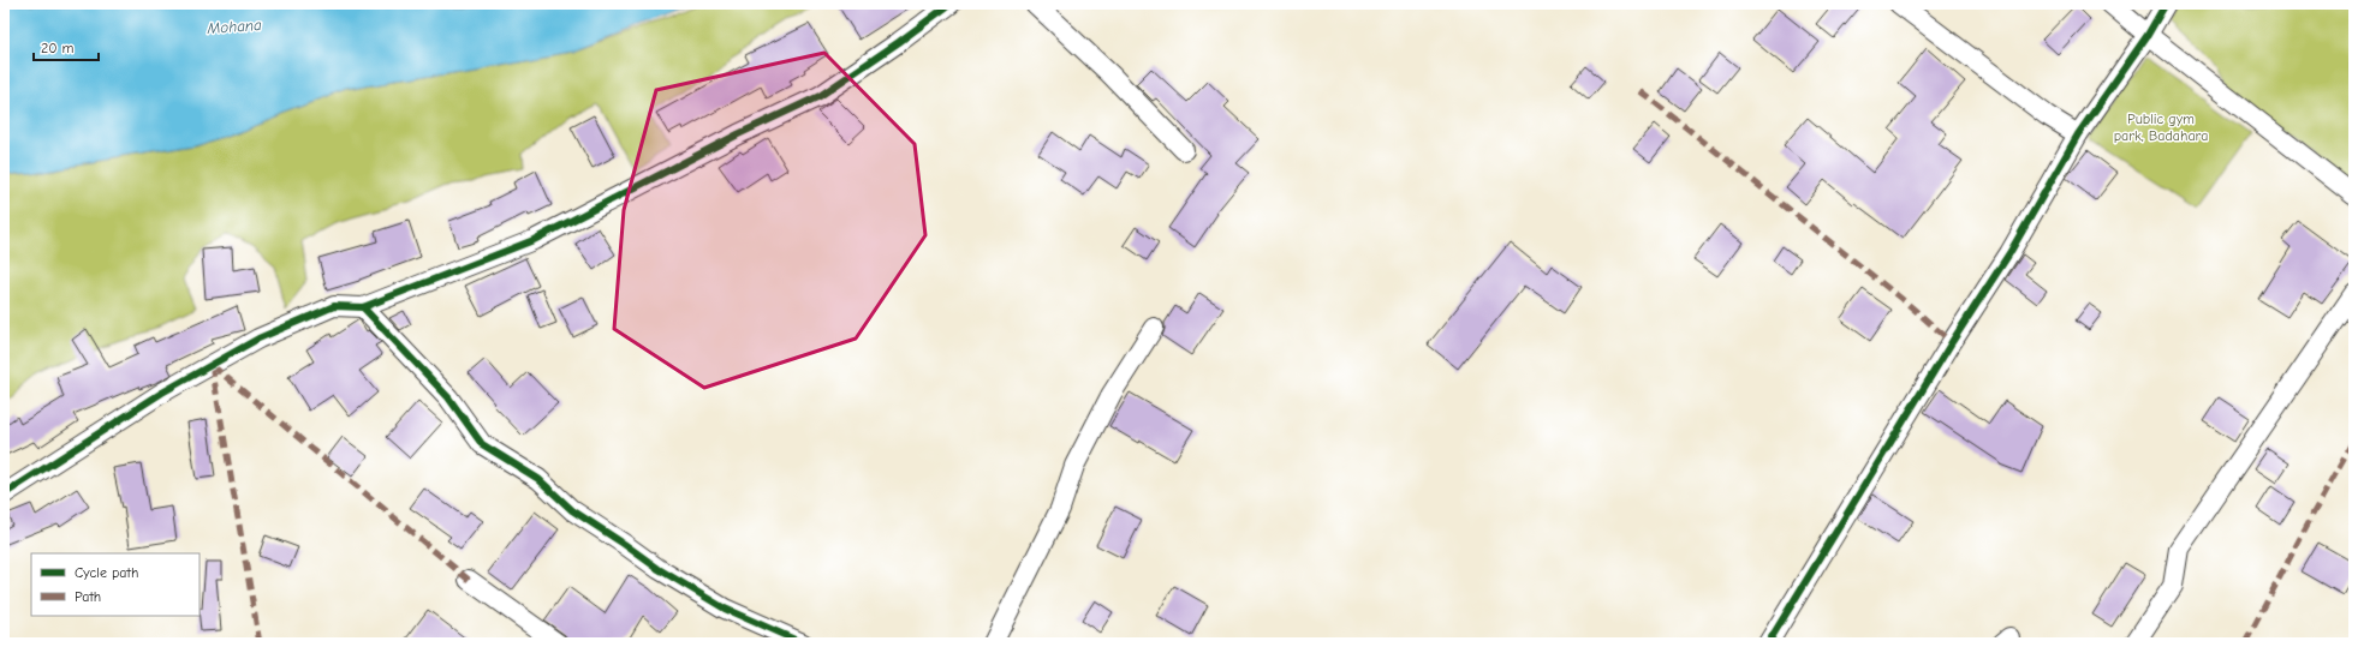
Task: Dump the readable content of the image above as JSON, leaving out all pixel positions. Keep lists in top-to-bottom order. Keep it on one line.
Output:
{"water":["Mohana"],"parks":["Public gym park, Badahara"],"legend":["Cycle path","Path"],"scale_bar":"20 m"}
